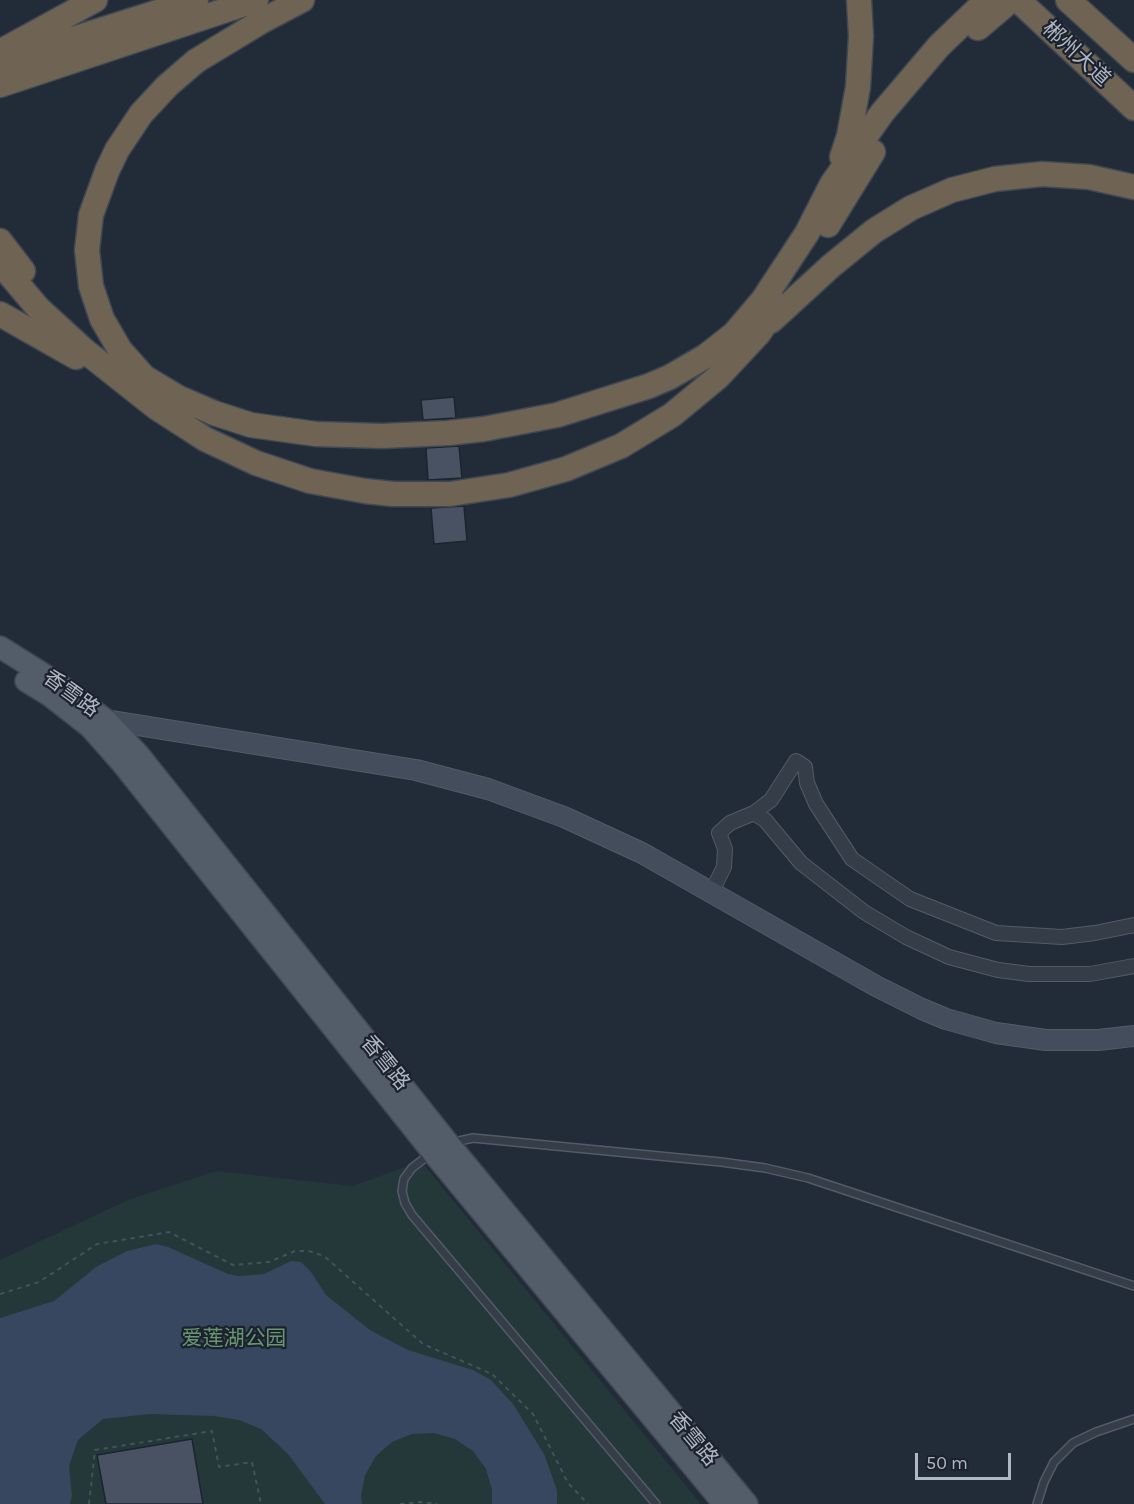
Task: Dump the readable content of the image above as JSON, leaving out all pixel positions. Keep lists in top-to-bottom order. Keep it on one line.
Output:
{"streets":{"highway":["郴州大道"],"main road":["香雪路"]},"parks":["爱莲湖公园"],"scale_bar":"50 m"}
